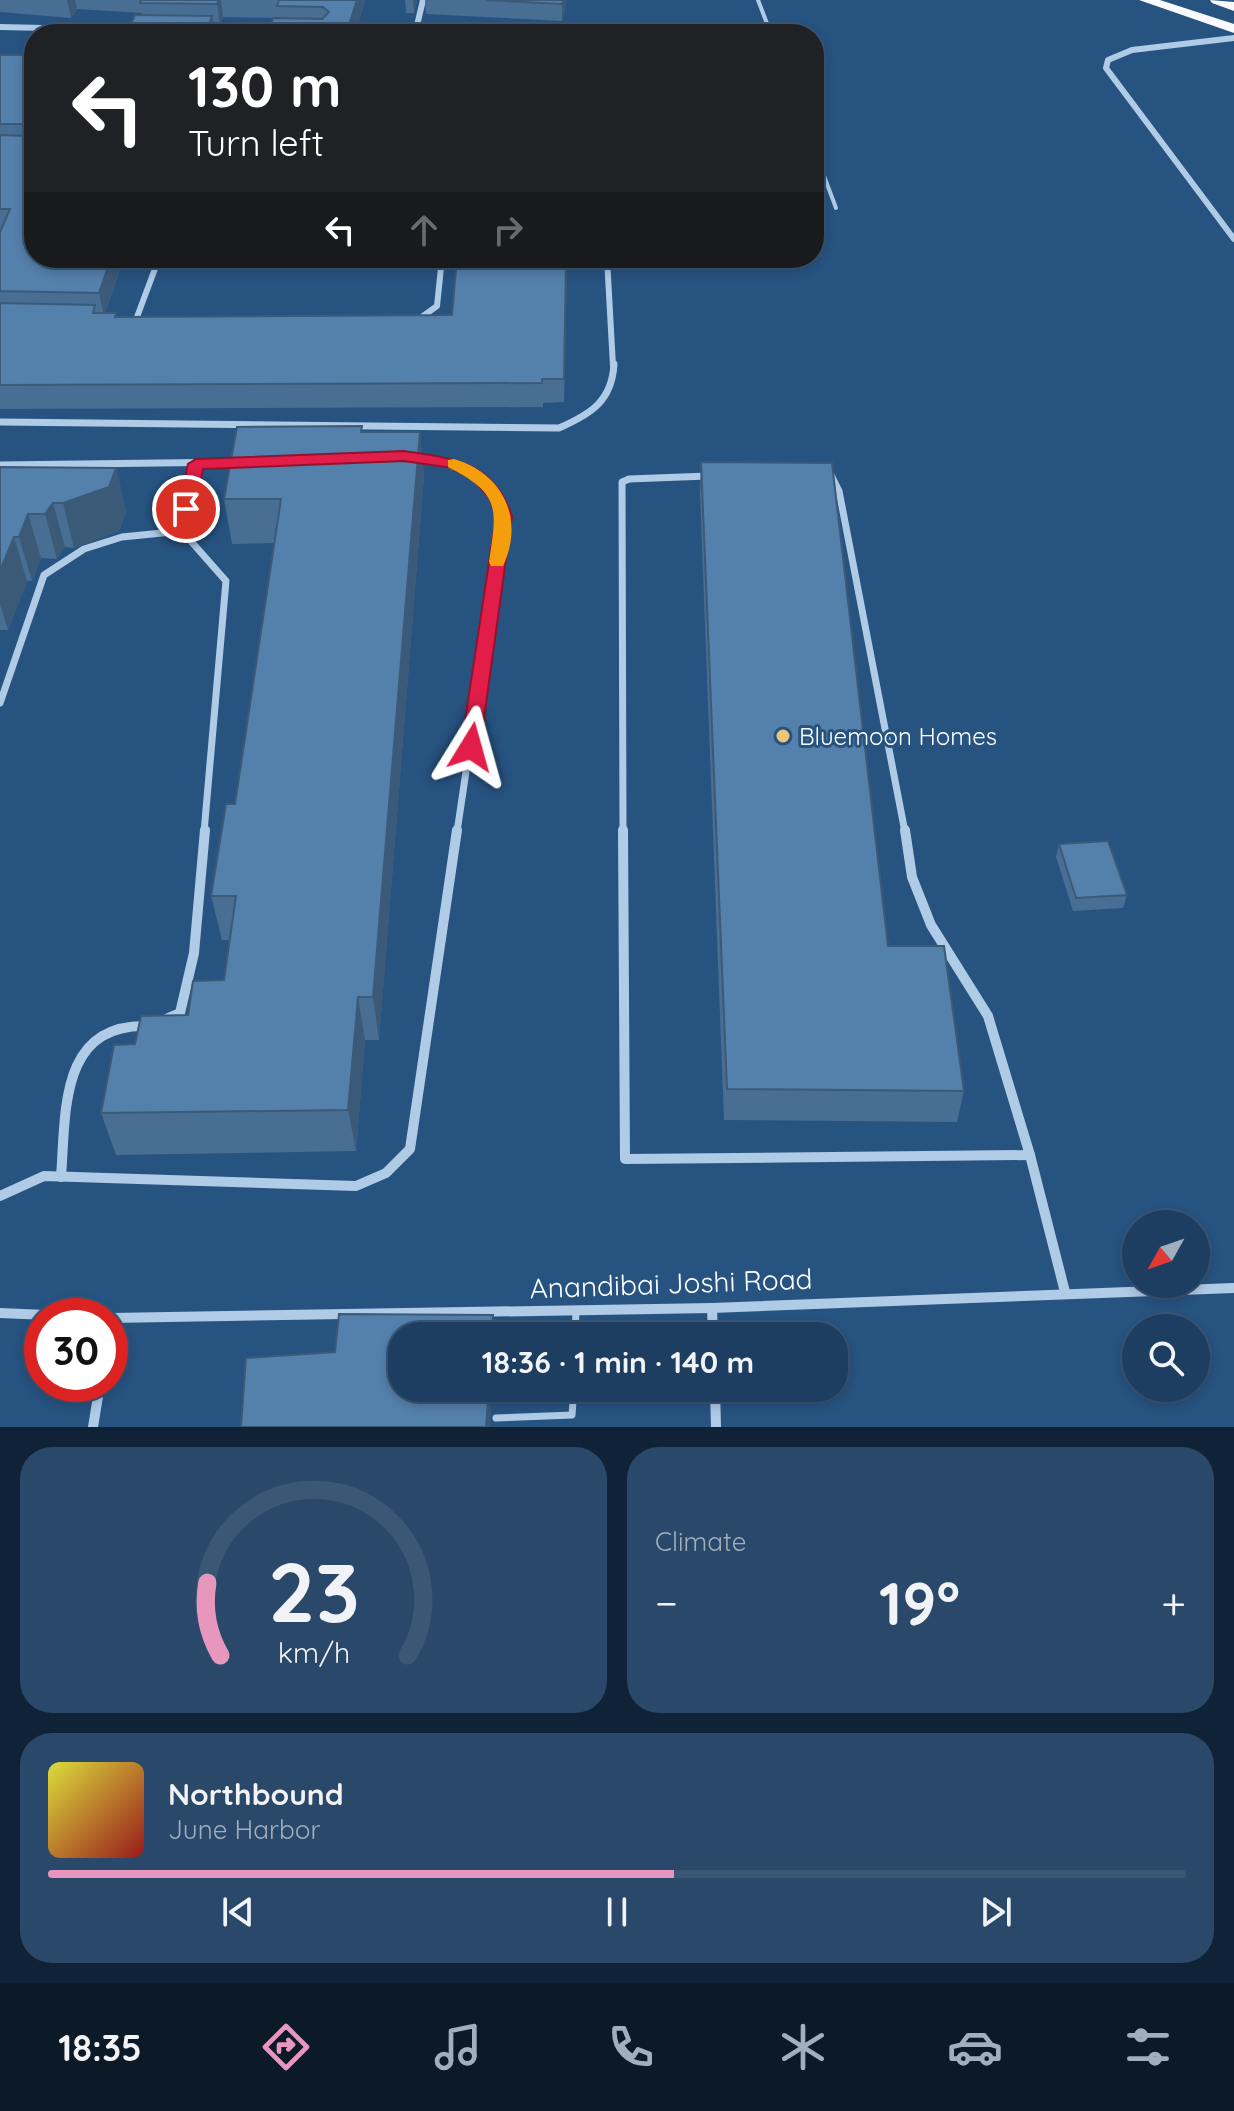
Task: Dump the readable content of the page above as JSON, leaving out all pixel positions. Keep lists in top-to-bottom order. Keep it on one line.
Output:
{"streets":{"street":["Anandibai Joshi Road"]},"places":["Bluemoon Homes"],"north":"bottom left","page":{"turn":["130 m","Turn left"],"limit":"30","trip":"18:36 · 1 min · 140 m","tile":"Climate","heat":["−","19°","+"],"song":["Northbound","June Harbor"],"tabs":"18:35","gauge":["23","km/h"]}}
